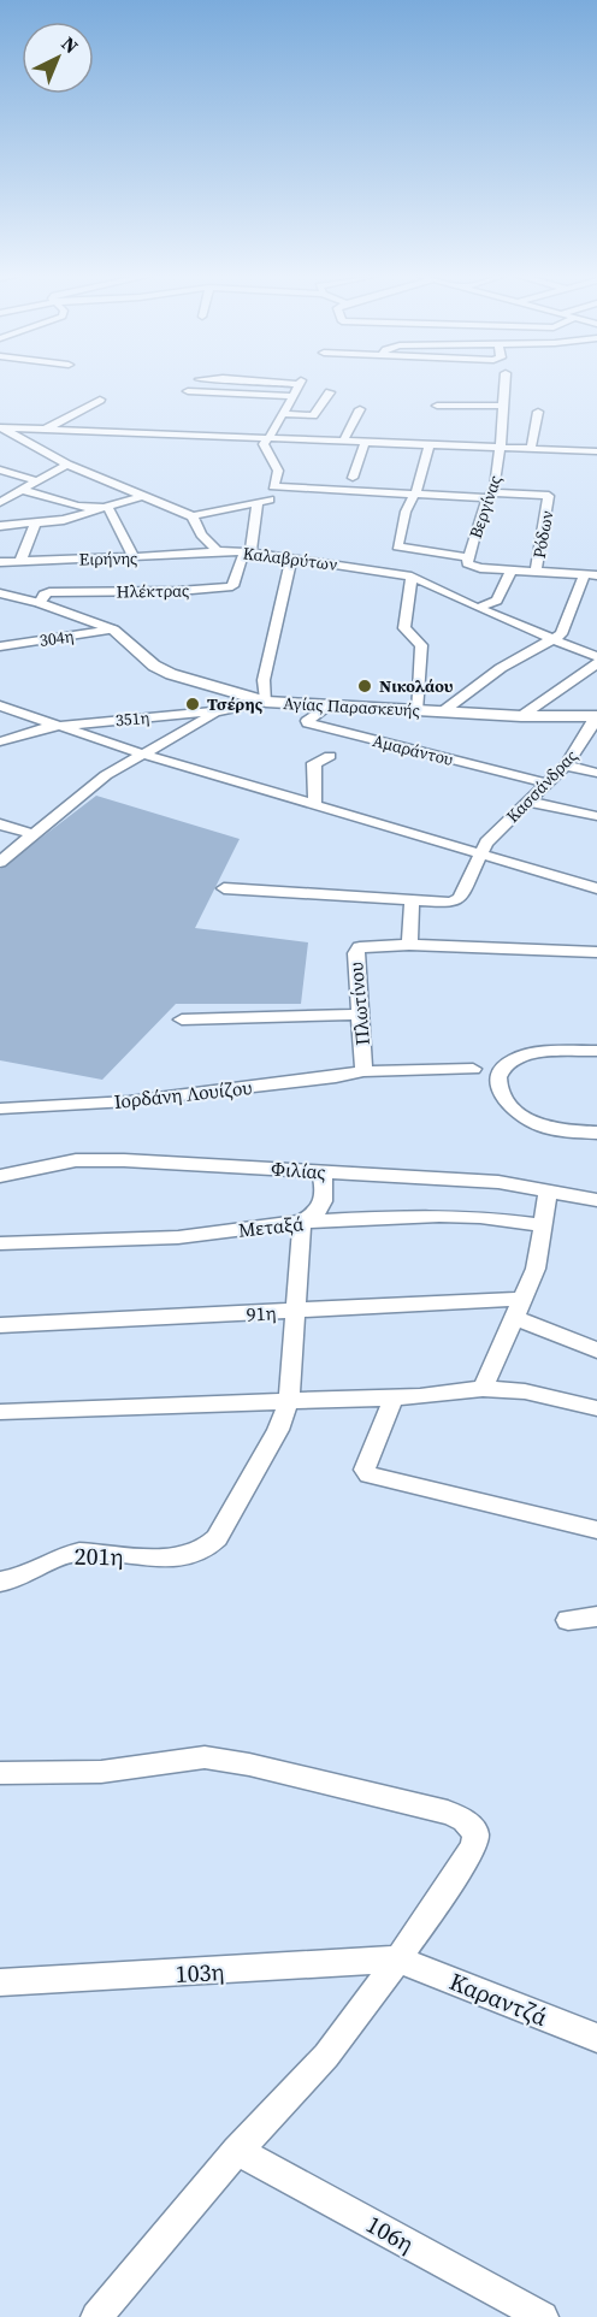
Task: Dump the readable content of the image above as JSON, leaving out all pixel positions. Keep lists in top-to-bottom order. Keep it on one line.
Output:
{"streets":{"street":["Βεργίνας","Ρόδων","Ειρήνης","Καλαβρύτων","Ηλέκτρας","304η","Αγίας Παρασκευής","351η","Αμαράντου","Κασσάνδρας","Πλωτίνου","Ιορδάνη Λουίζου","Φιλίας","Μεταξά","91η","201η","103η","Καραντζά","106η"]},"crossings":[["Βεργίνας","Ρόδων"],["Ειρήνης","Καλαβρύτων"],["Καλαβρύτων","Ηλέκτρας"],["Ηλέκτρας","Αγίας Παρασκευής"],["304η","Αγίας Παρασκευής"],["Αγίας Παρασκευής","351η"],["Αγίας Παρασκευής","Αμαράντου"],["Αγίας Παρασκευής","Κασσάνδρας"],["Αμαράντου","Κασσάνδρας"],["Πλωτίνου","Ιορδάνη Λουίζου"],["103η","Καραντζά"]],"places":["Νικολάου","Τσέρης"],"north":"top right"}
